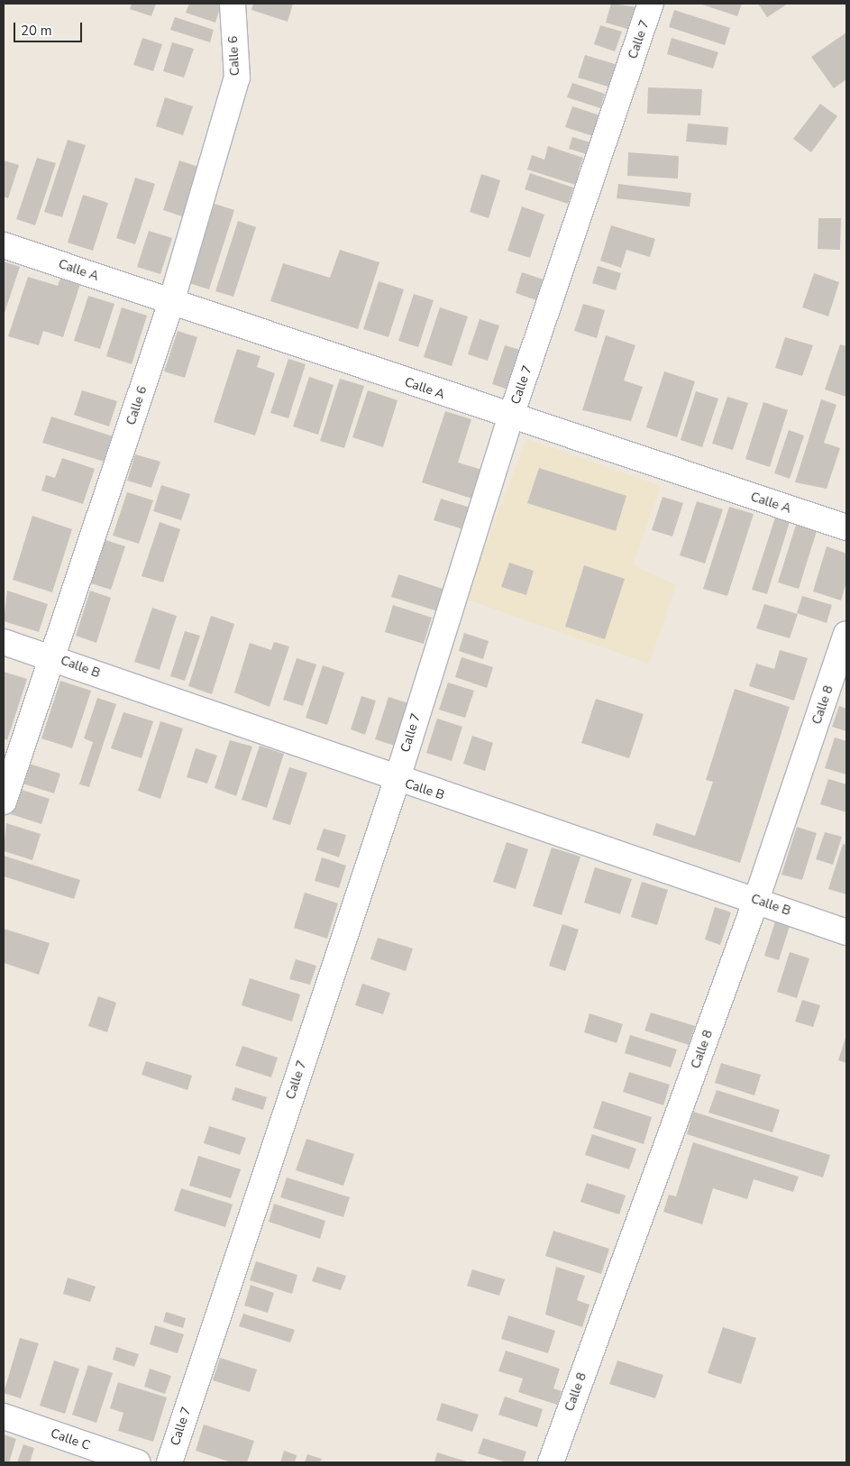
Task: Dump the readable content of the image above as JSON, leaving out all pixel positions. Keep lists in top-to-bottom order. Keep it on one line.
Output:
{"streets":{"street":["Calle 7","Calle 6","Calle A","Calle B","Calle 8","Calle C"]},"crossings":[["Calle 7","Calle A"],["Calle 7","Calle B"],["Calle 6","Calle A"],["Calle 6","Calle B"],["Calle B","Calle 8"]],"scale_bar":"20 m"}
